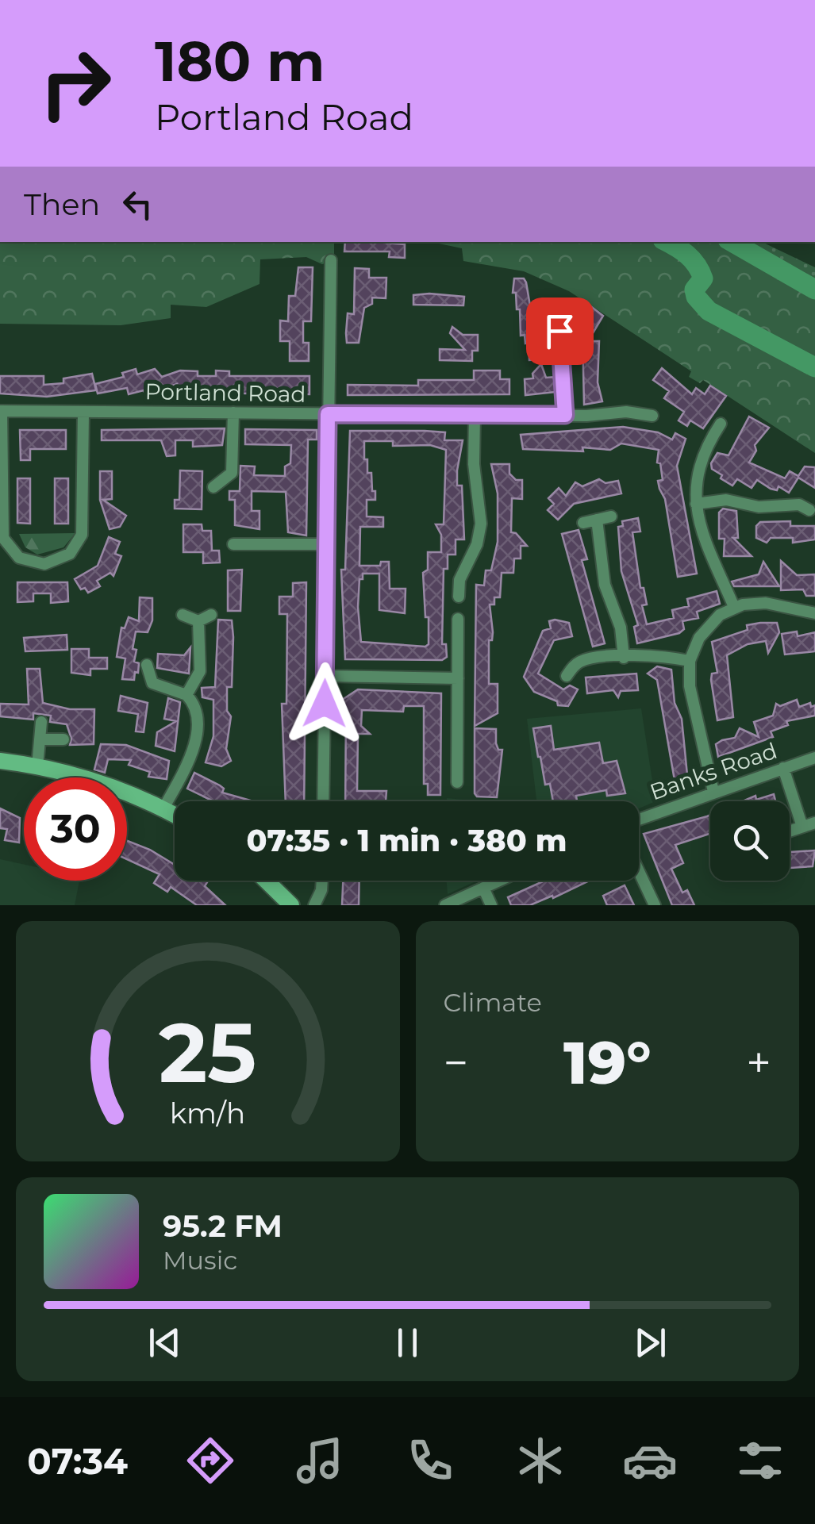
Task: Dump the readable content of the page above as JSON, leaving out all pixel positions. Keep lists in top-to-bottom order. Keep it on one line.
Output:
{"streets":{"street":["Portland Road","Banks Road"]},"page":{"turn":["180 m","Portland Road"],"then":"Then","limit":"30","trip":"07:35 · 1 min · 380 m","tile":"Climate","heat":["−","19°","+"],"song":["95.2 FM","Music"],"tabs":"07:34","gauge":["25","km/h"]}}
